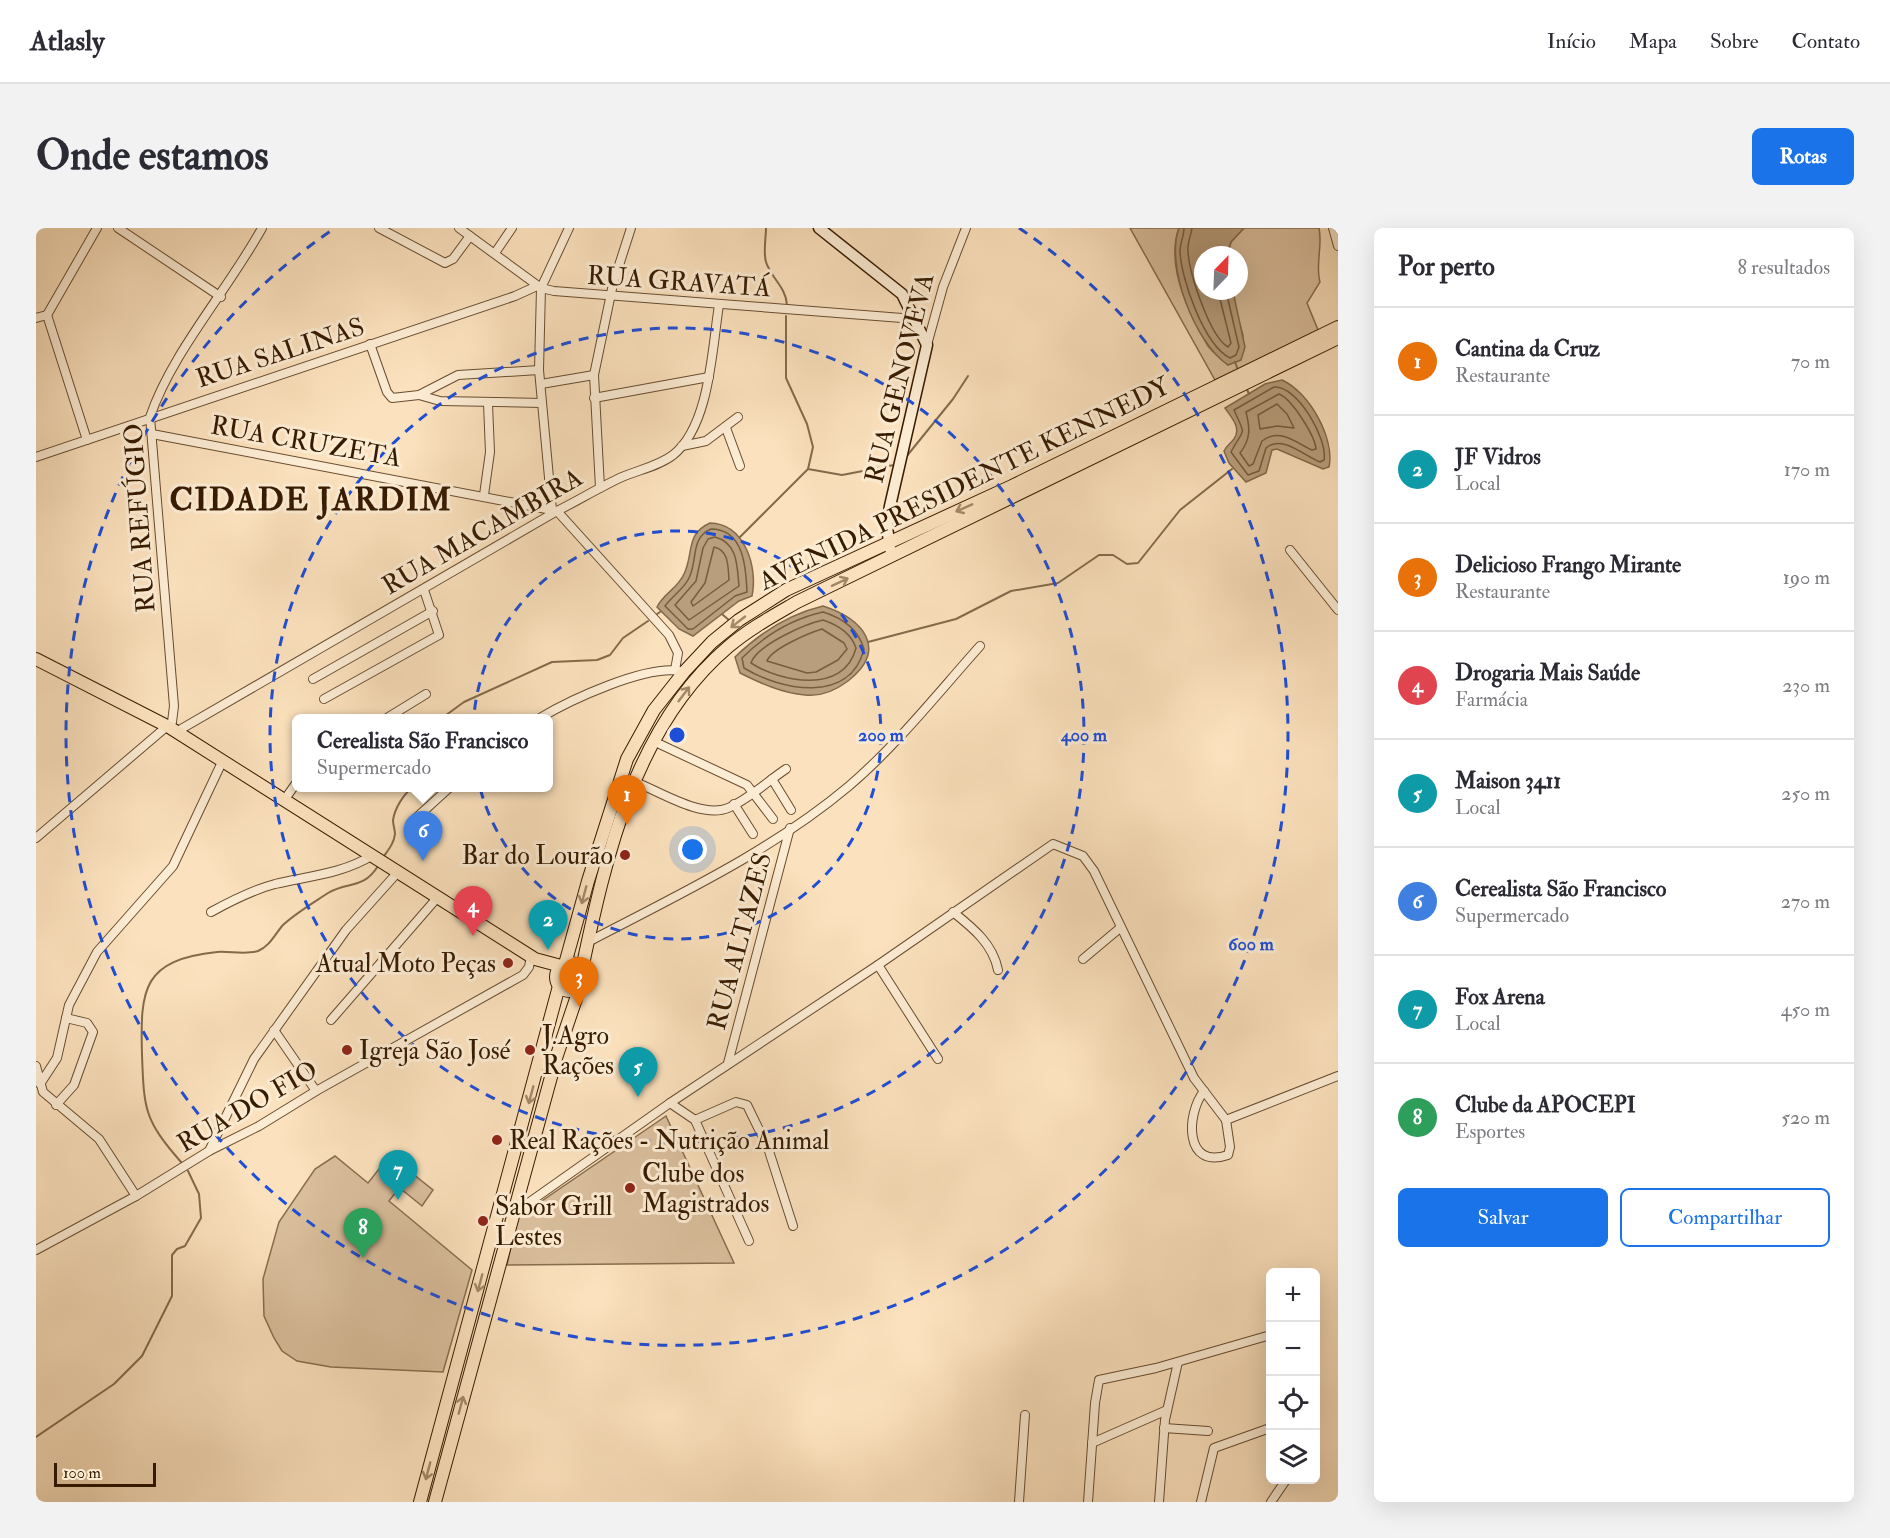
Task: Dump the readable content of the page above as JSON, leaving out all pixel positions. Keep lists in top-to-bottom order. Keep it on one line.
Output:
{"streets":{"main road":["AVENIDA PRESIDENTE KENNEDY"],"street":["RUA GRAVATÁ","RUA SALINAS","RUA GENOVEVA","RUA CRUZETA","RUA REFÚGIO","RUA MACAMBIRA","RUA ALTAZES","RUA DO FIO"]},"crossings":[["RUA GRAVATÁ","RUA SALINAS"],["RUA GRAVATÁ","RUA MACAMBIRA"],["RUA SALINAS","RUA REFÚGIO"],["RUA GENOVEVA","AVENIDA PRESIDENTE KENNEDY"],["RUA CRUZETA","RUA REFÚGIO"],["RUA CRUZETA","RUA MACAMBIRA"],["RUA REFÚGIO","RUA MACAMBIRA"]],"districts":["CIDADE JARDIM"],"places":["Bar do Lourão","Atual Moto Peças","Igreja São José","J.Agro Rações","Real Rações - Nutrição Animal","Clube dos Magistrados","Sabor Grill Lestes"],"scale_bar":"100 m","north":"top right","page":{"header":"Atlasly","nav":["Início","Mapa","Sobre","Contato"],"buttons":["Rotas",["Salvar","Compartilhar"]],"title":"Onde estamos","heading":["Por perto","8 resultados"],"list":[{"mark":"1","name":"Cantina da Cruz","note":"Restaurante","value":"70 m"},{"mark":"2","name":"JF Vidros","note":"Local","value":"170 m"},{"mark":"3","name":"Delicioso Frango Mirante","note":"Restaurante","value":"190 m"},{"mark":"4","name":"Drogaria Mais Saúde","note":"Farmácia","value":"230 m"},{"mark":"5","name":"Maison 3411","note":"Local","value":"250 m"},{"mark":"6","name":"Cerealista São Francisco","note":"Supermercado","value":"270 m"},{"mark":"7","name":"Fox Arena","note":"Local","value":"450 m"},{"mark":"8","name":"Clube da APOCEPI","note":"Esportes","value":"520 m"}],"popup":["Cerealista São Francisco","Supermercado"],"pins":["1","6","4","2","3","5","7","8"],"map_buttons":["+","−"],"scale":"100 m"},"rings":["200 m","400 m","600 m"]}
